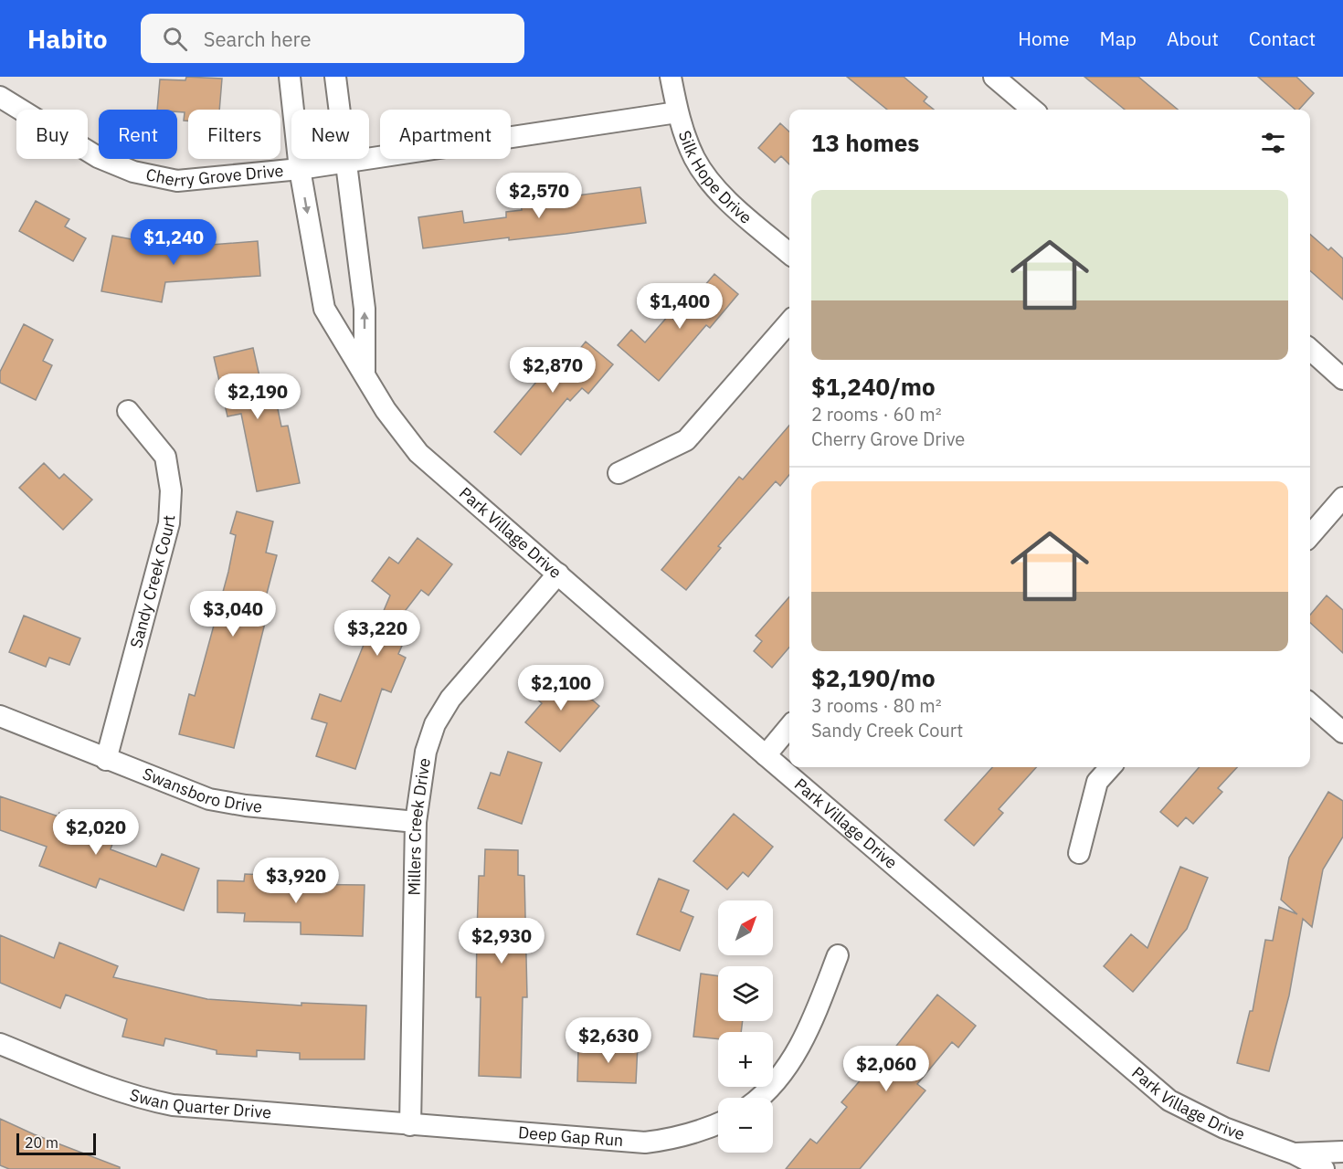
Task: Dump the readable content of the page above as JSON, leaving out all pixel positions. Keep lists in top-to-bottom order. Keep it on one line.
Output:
{"streets":{"street":["Cherry Grove Drive","Silk Hope Drive","Park Village Drive","Sandy Creek Court","Swansboro Drive","Millers Creek Drive","Swan Quarter Drive","Deep Gap Run"]},"crossings":[["Cherry Grove Drive","Silk Hope Drive"],["Cherry Grove Drive","Park Village Drive"],["Park Village Drive","Millers Creek Drive"],["Sandy Creek Court","Swansboro Drive"],["Swansboro Drive","Millers Creek Drive"],["Millers Creek Drive","Swan Quarter Drive"],["Millers Creek Drive","Deep Gap Run"],["Swan Quarter Drive","Deep Gap Run"]],"scale_bar":"20 m","north":"top right","page":{"header":"Habito","search":"Search here","nav":["Home","Map","About","Contact"],"chip":["Buy","Rent","Filters","New","Apartment"],"heading":"13 homes","price":["$2,570","$1,240","$1,400","$2,870","$2,190","$3,040","$3,220","$2,100","$2,020","$3,920","$2,930","$2,630","$2,060"],"list":[{"name":"$1,240/mo","note":"2 rooms · 60 m² · Cherry Grove Drive"},{"name":"$2,190/mo","note":"3 rooms · 80 m² · Sandy Creek Court"}],"map_buttons":["+","−"],"scale":"20 m"}}
